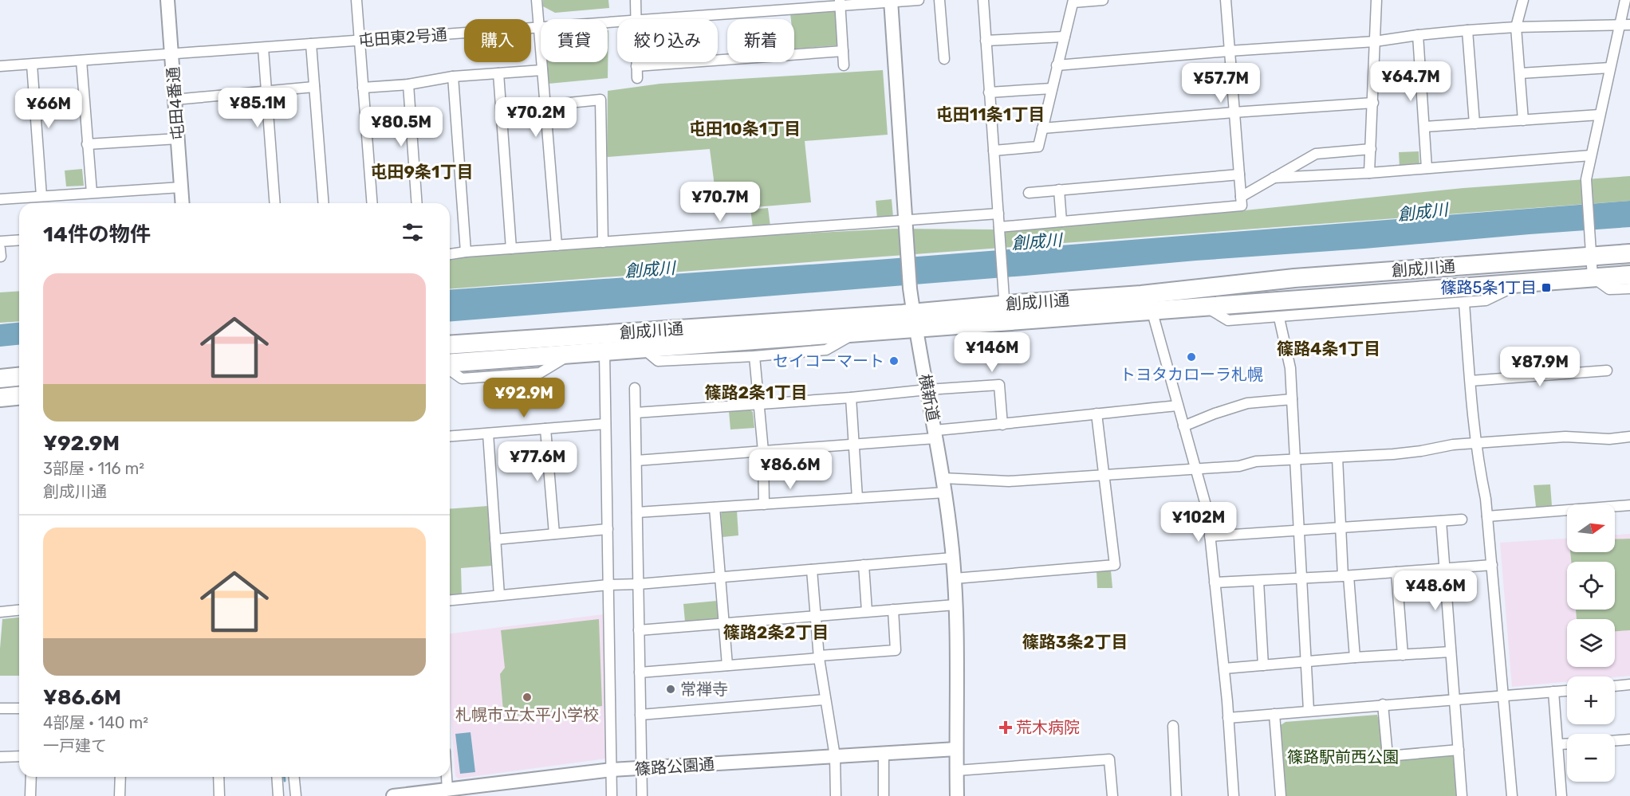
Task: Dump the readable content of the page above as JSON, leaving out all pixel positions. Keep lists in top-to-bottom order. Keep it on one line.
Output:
{"streets":{"highway":["創成川通"],"street":["屯田東2号通","屯田4番通","横新道","篠路公園通"]},"crossings":[["屯田東2号通","屯田4番通"],["屯田東2号通","横新道"],["創成川通","横新道"],["横新道","篠路公園通"]],"districts":["屯田11条1丁目","屯田10条1丁目","屯田9条1丁目","篠路4条1丁目","篠路2条1丁目","篠路2条2丁目","篠路3条2丁目"],"water":["創成川"],"parks":["篠路駅前西公園"],"places":{"transit":["篠路5条1丁目"],"other":["トヨタカローラ札幌","セイコーマート","常禅寺","札幌市立太平小学校"],"health":["荒木病院"]},"north":"right","page":{"chip":["購入","賃貸","絞り込み","新着"],"price":["¥64.7M","¥57.7M","¥85.1M","¥66M","¥70.2M","¥80.5M","¥70.7M","¥146M","¥87.9M","¥92.9M","¥77.6M","¥86.6M","¥102M","¥48.6M"],"heading":"14件の物件","list":[{"name":"¥92.9M","note":"3部屋 · 116 m² · 創成川通"},{"name":"¥86.6M","note":"4部屋 · 140 m² · 一戸建て"}],"map_buttons":["+","−"]}}
